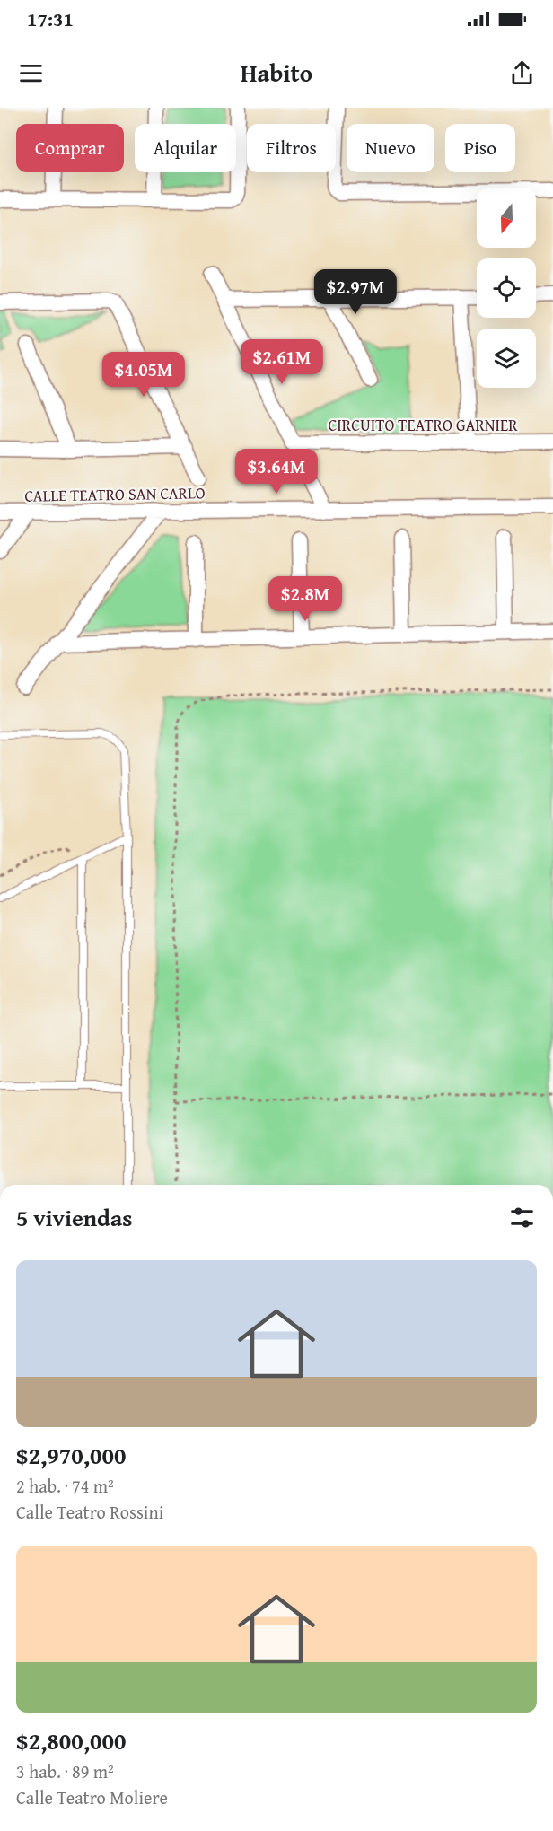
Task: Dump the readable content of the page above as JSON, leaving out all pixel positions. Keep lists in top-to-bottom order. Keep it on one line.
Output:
{"streets":{"street":["CIRCUITO TEATRO GARNIER","CALLE TEATRO SAN CARLO"]},"north":"bottom","page":{"status":"17:31","header":"Habito","chip":["Comprar","Alquilar","Filtros","Nuevo","Piso"],"price":["$2.97M","$2.61M","$4.05M","$3.64M","$2.8M"],"heading":"5 viviendas","list":[{"name":"$2,970,000","note":"2 hab. · 74 m² · Calle Teatro Rossini"},{"name":"$2,800,000","note":"3 hab. · 89 m² · Calle Teatro Moliere"}]}}
